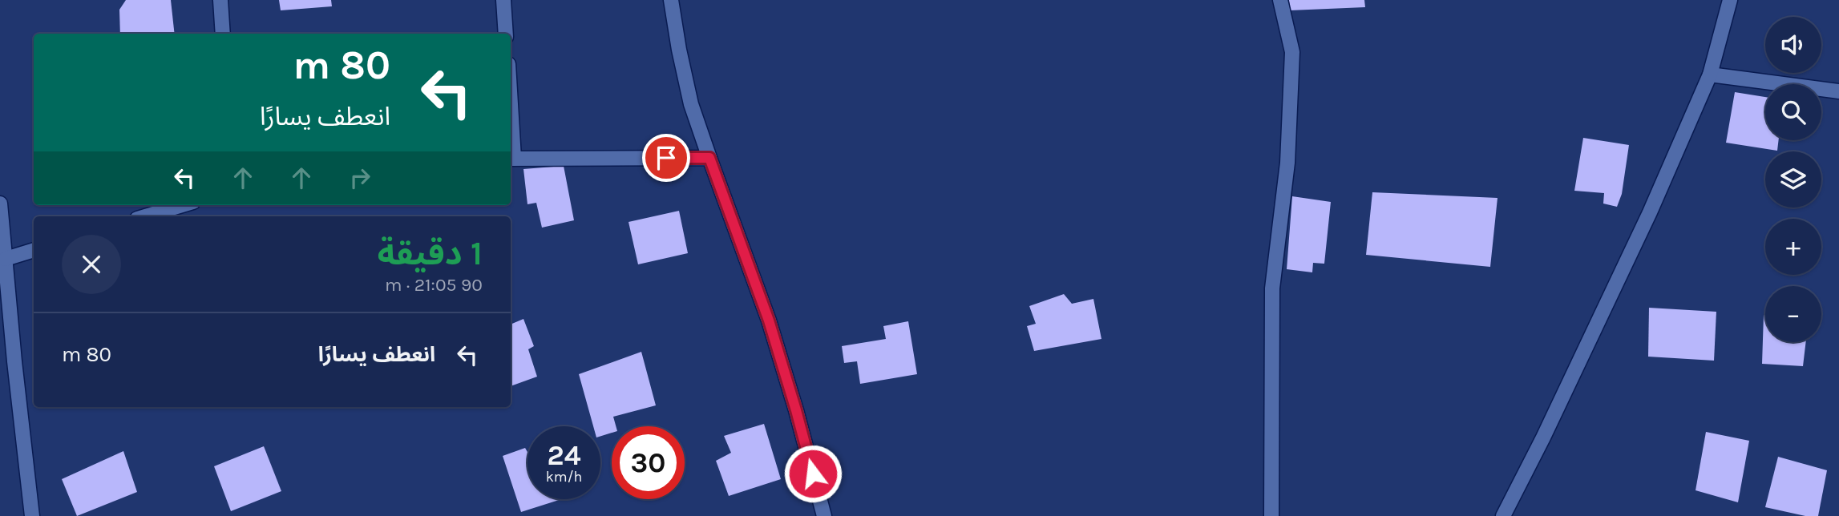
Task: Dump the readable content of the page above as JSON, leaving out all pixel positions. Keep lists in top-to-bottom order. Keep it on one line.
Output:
{"page":{"map_buttons":["+","−"],"turn":["80 m","انعطف يسارًا"],"heading":["1 دقيقة","90 m · 21:05"],"list":[{"name":"انعطف يسارًا","value":"80 m"}],"speed":"24 km/h","limit":"30"}}
